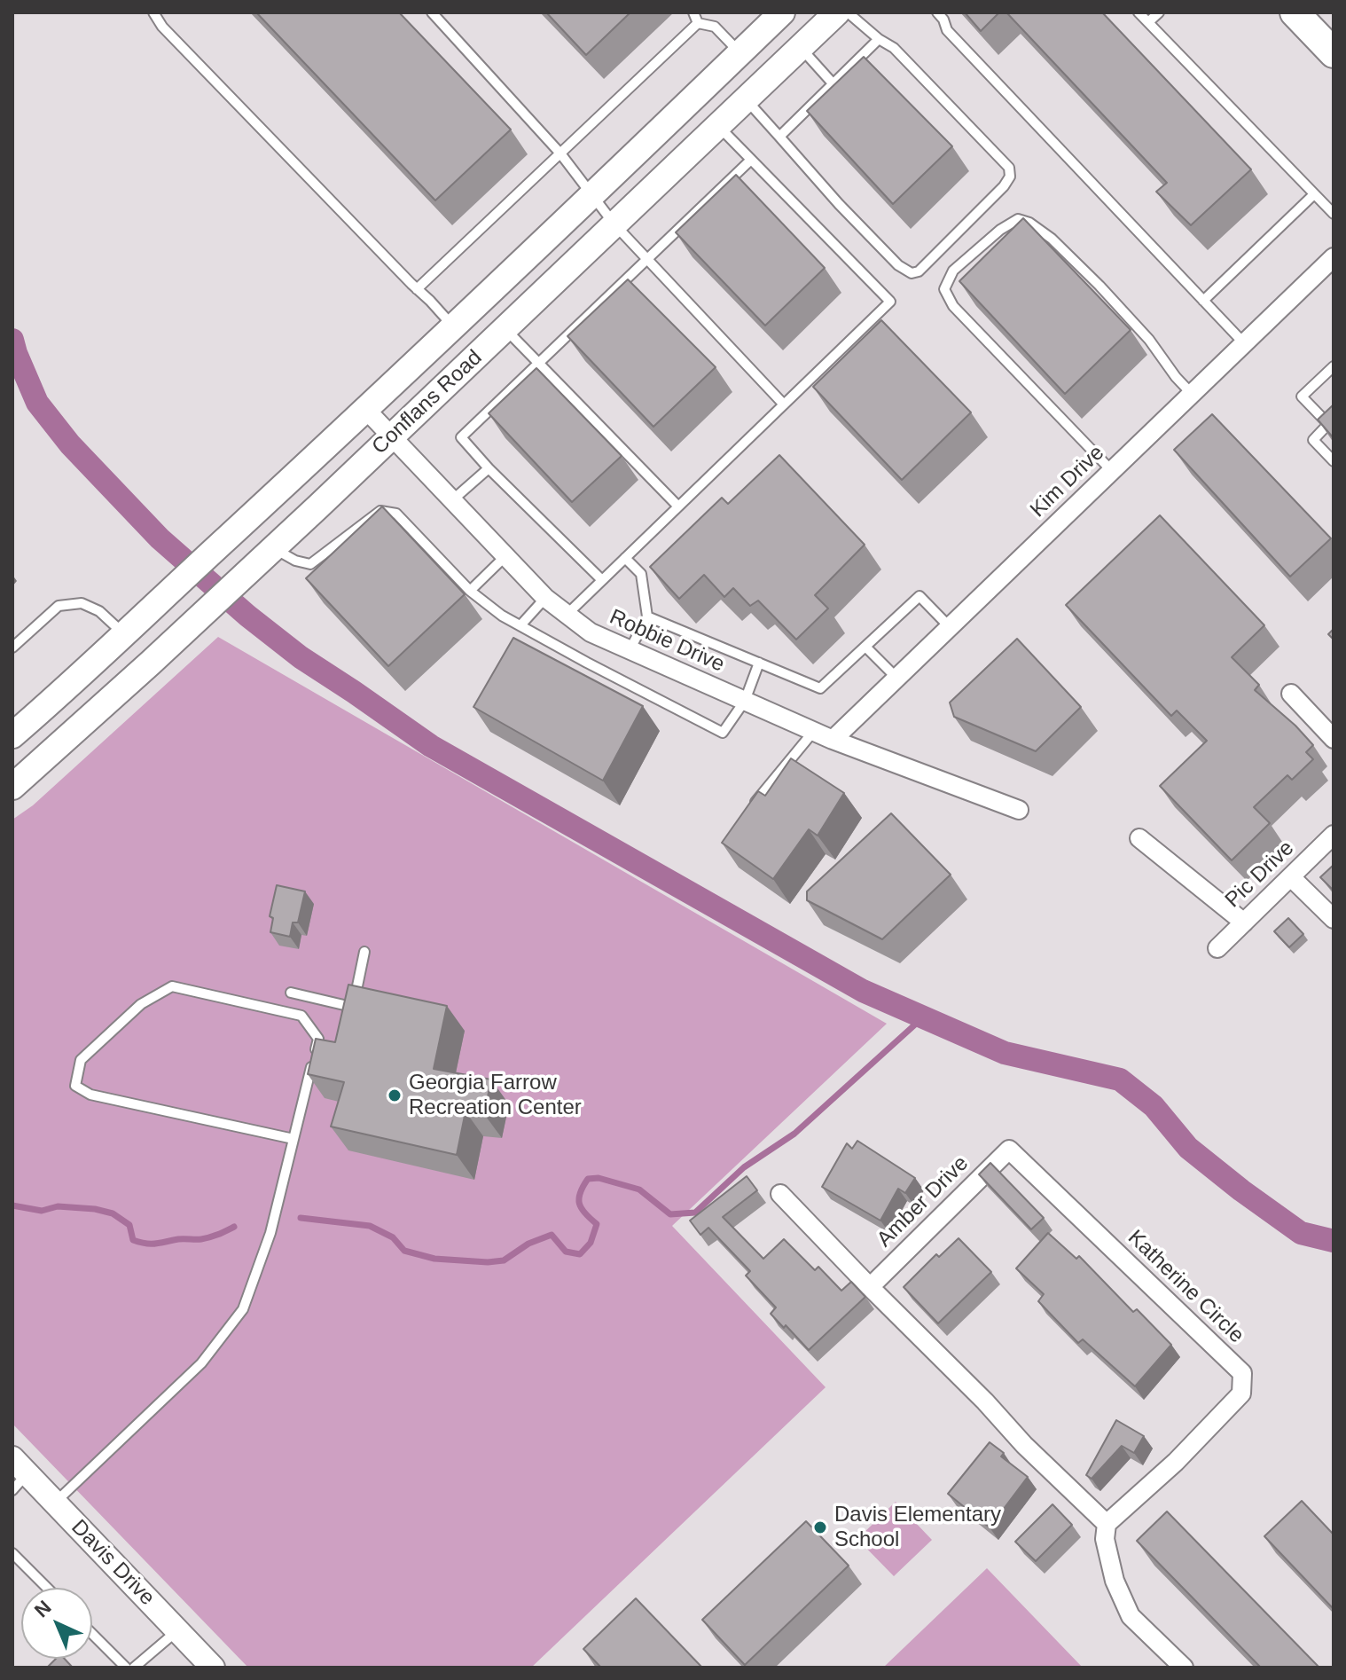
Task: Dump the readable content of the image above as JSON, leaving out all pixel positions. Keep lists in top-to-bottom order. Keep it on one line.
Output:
{"streets":{"main road":["Conflans Road"],"street":["Kim Drive","Robbie Drive","Pic Drive","Amber Drive","Katherine Circle","Davis Drive"]},"crossings":[["Conflans Road","Robbie Drive"],["Kim Drive","Robbie Drive"],["Amber Drive","Katherine Circle"]],"places":["Georgia Farrow Recreation Center","Davis Elementary School"],"north":"top left"}
